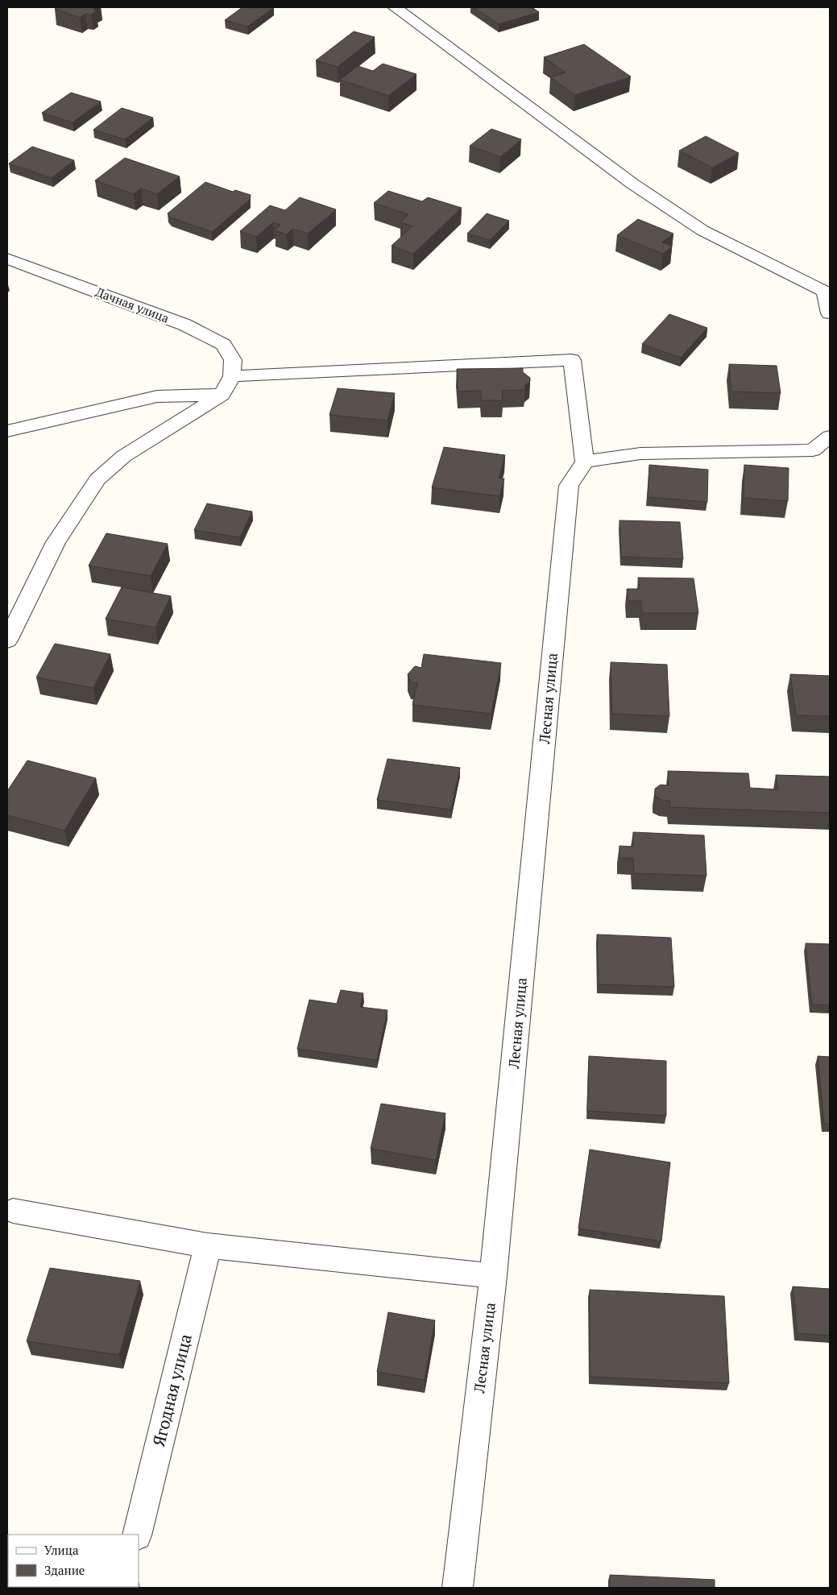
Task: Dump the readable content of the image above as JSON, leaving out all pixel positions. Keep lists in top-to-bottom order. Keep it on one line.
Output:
{"streets":{"street":["Дачная улица","Лесная улица","Ягодная улица"]},"legend":["Улица","Здание"]}
